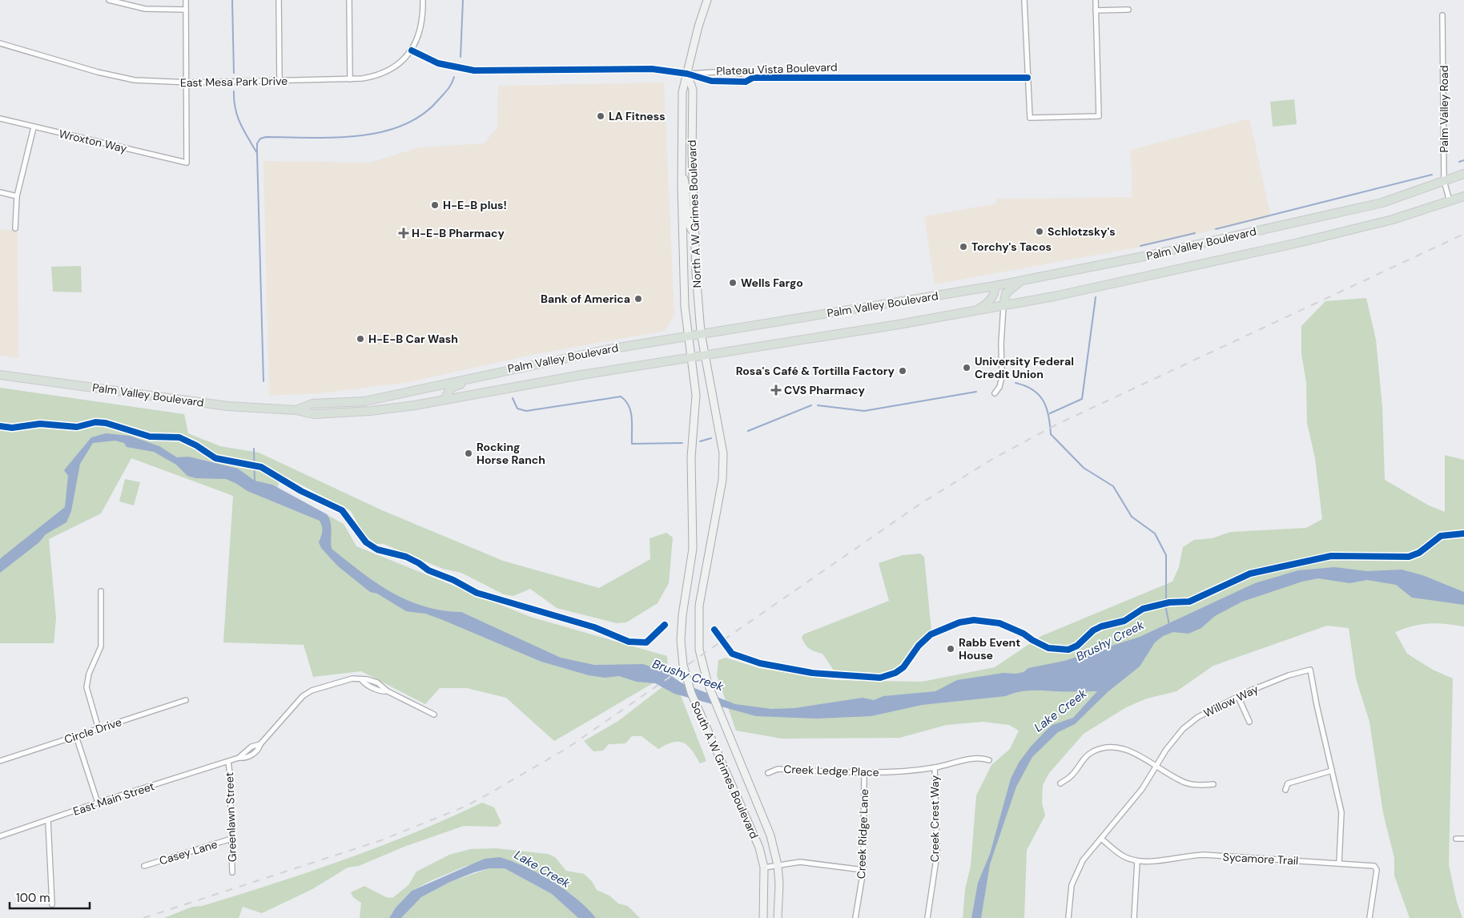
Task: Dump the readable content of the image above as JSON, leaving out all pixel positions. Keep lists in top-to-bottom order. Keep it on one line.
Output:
{"streets":{"highway":["Palm Valley Boulevard"],"main road":["North A W Grimes Boulevard","South A W Grimes Boulevard"],"street":["Plateau Vista Boulevard","East Mesa Park Drive","Palm Valley Road","Wroxton Way","Willow Way","Circle Drive","Creek Ledge Place","East Main Street","Greenlawn Street","Creek Crest Way","Creek Ridge Lane","Casey Lane","Sycamore Trail"]},"crossings":[["Plateau Vista Boulevard","East Mesa Park Drive"],["Plateau Vista Boulevard","North A W Grimes Boulevard"],["East Mesa Park Drive","Wroxton Way"],["Palm Valley Road","Palm Valley Boulevard"],["North A W Grimes Boulevard","Palm Valley Boulevard"],["North A W Grimes Boulevard","South A W Grimes Boulevard"],["Palm Valley Boulevard","South A W Grimes Boulevard"],["Willow Way","Sycamore Trail"],["Creek Ledge Place","Creek Crest Way"],["Creek Ledge Place","Creek Ridge Lane"],["East Main Street","Greenlawn Street"],["Greenlawn Street","Casey Lane"]],"water":["Brushy Creek","Lake Creek"],"places":{"other":["LA Fitness","H-E-B plus!","Schlotzsky's","Torchy's Tacos","Wells Fargo","Bank of America","H-E-B Car Wash","University Federal Credit Union","Rosa's Café & Tortilla Factory","Rocking Horse Ranch","Rabb Event House"],"health":["H-E-B Pharmacy","CVS Pharmacy"]},"scale_bar":"100 m"}
